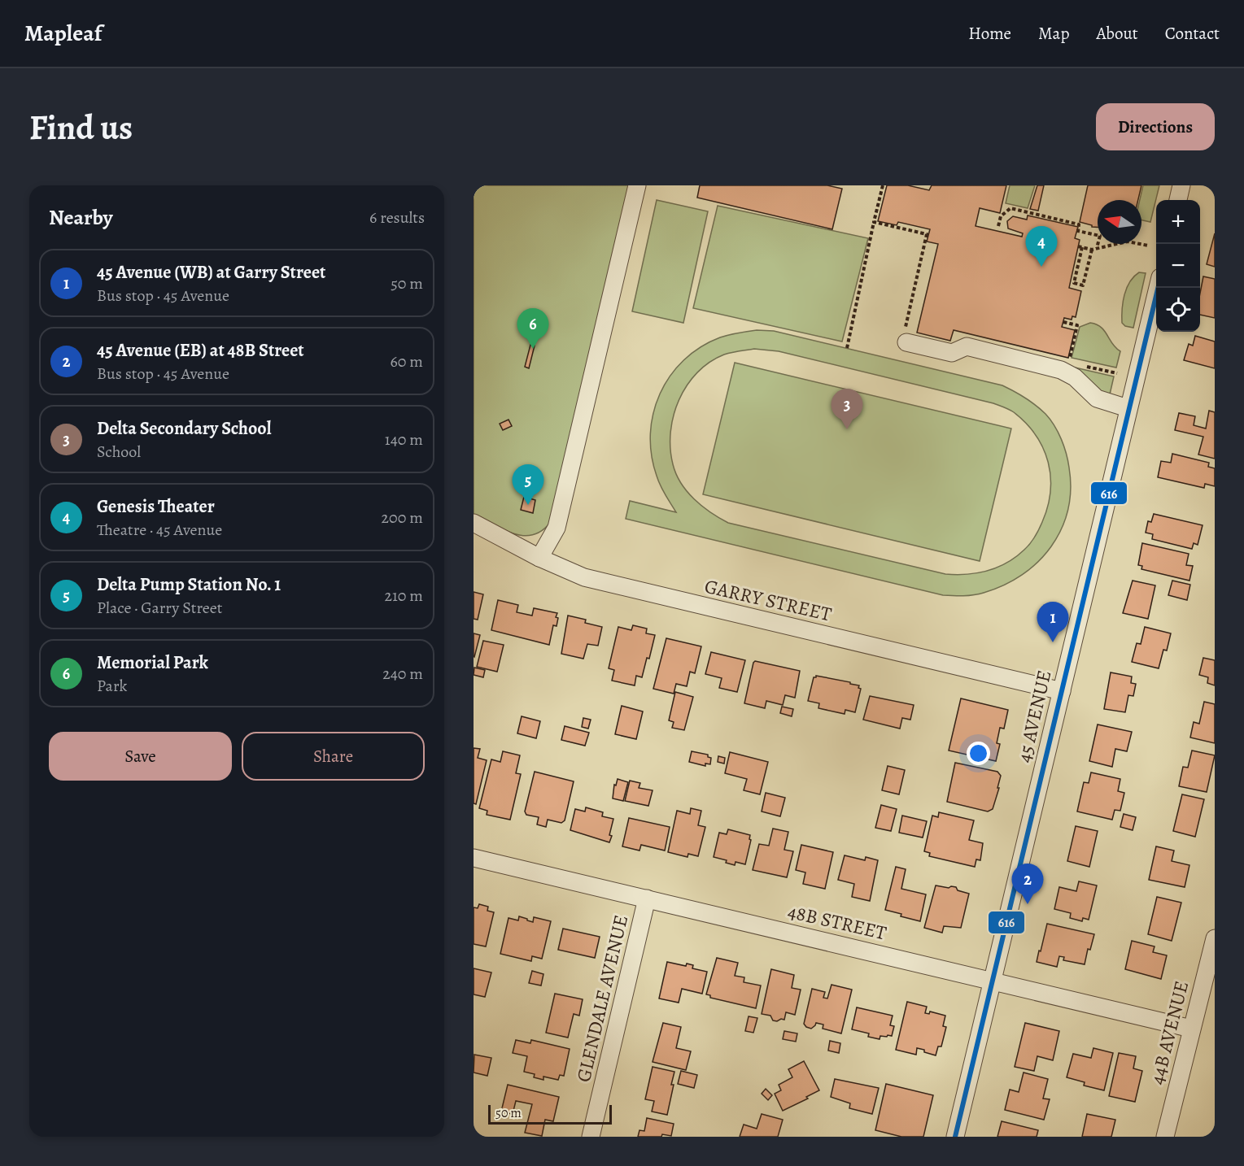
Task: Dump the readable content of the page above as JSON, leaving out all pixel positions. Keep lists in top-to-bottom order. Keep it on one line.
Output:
{"streets":{"street":["GARRY STREET","45 AVENUE","48B STREET","GLENDALE AVENUE","44B AVENUE"]},"crossings":[["GARRY STREET","45 AVENUE"],["45 AVENUE","48B STREET"],["48B STREET","GLENDALE AVENUE"],["48B STREET","44B AVENUE"]],"lines":["transit line 616"],"scale_bar":"50 m","north":"left","page":{"header":"Mapleaf","nav":["Home","Map","About","Contact"],"buttons":["Directions",["Save","Share"]],"title":"Find us","heading":["Nearby","6 results"],"map_buttons":["+","−"],"pins":["4","6","3","5","1","2"],"list":[{"mark":"1","name":"45 Avenue (WB) at Garry Street","note":"Bus stop · 45 Avenue","value":"50 m"},{"mark":"2","name":"45 Avenue (EB) at 48B Street","note":"Bus stop · 45 Avenue","value":"60 m"},{"mark":"3","name":"Delta Secondary School","note":"School","value":"140 m"},{"mark":"4","name":"Genesis Theater","note":"Theatre · 45 Avenue","value":"200 m"},{"mark":"5","name":"Delta Pump Station No. 1","note":"Place · Garry Street","value":"210 m"},{"mark":"6","name":"Memorial Park","note":"Park","value":"240 m"}],"scale":"50 m"}}
